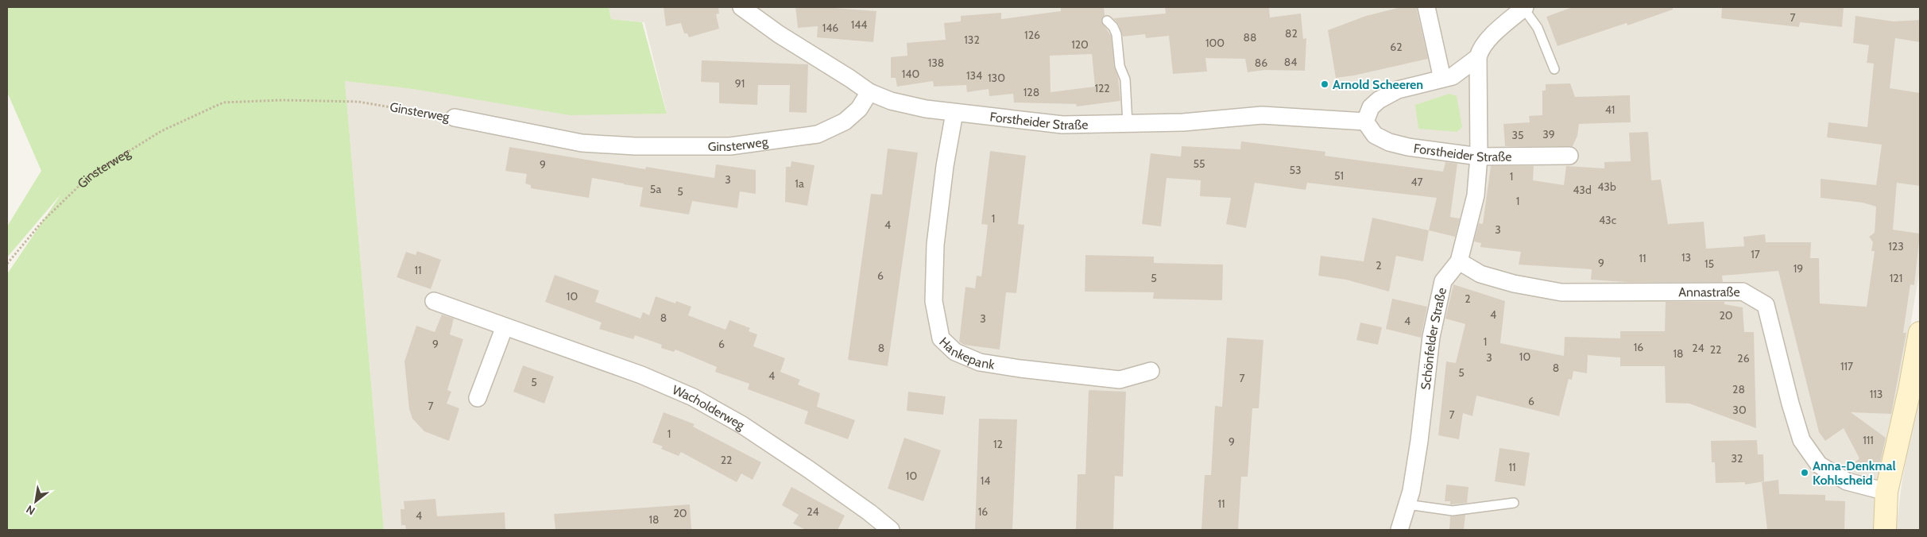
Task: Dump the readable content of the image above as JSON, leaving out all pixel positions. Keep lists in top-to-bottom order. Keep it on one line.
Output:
{"streets":{"street":["Ginsterweg","Forstheider Straße","Annastraße","Schönfelder Straße","Hankepank","Wacholderweg"]},"crossings":[["Ginsterweg","Forstheider Straße"],["Forstheider Straße","Schönfelder Straße"],["Forstheider Straße","Hankepank"],["Annastraße","Schönfelder Straße"]],"places":["Arnold Scheeren","Anna-Denkmal Kohlscheid"],"house_numbers":["7","144","146","82","126","88","132","100","120","62","84","138","86","140","134","130","91","122","128","41","39","35","55","9","53","51","1","3","47","1a","43b","5a","43d","5","1","1","43c","4","3","123","17","13","11","9","15","2","19","11","6","5","121","10","2","4","20","8","3","4","1","9","6","16","8","24","22","18","10","3","26","117","8","5","4","7","5","28","113","6","7","30","7","1","111","9","12","32","22","11","10","14","11","24","16","20","4","18"],"north":"bottom left"}
